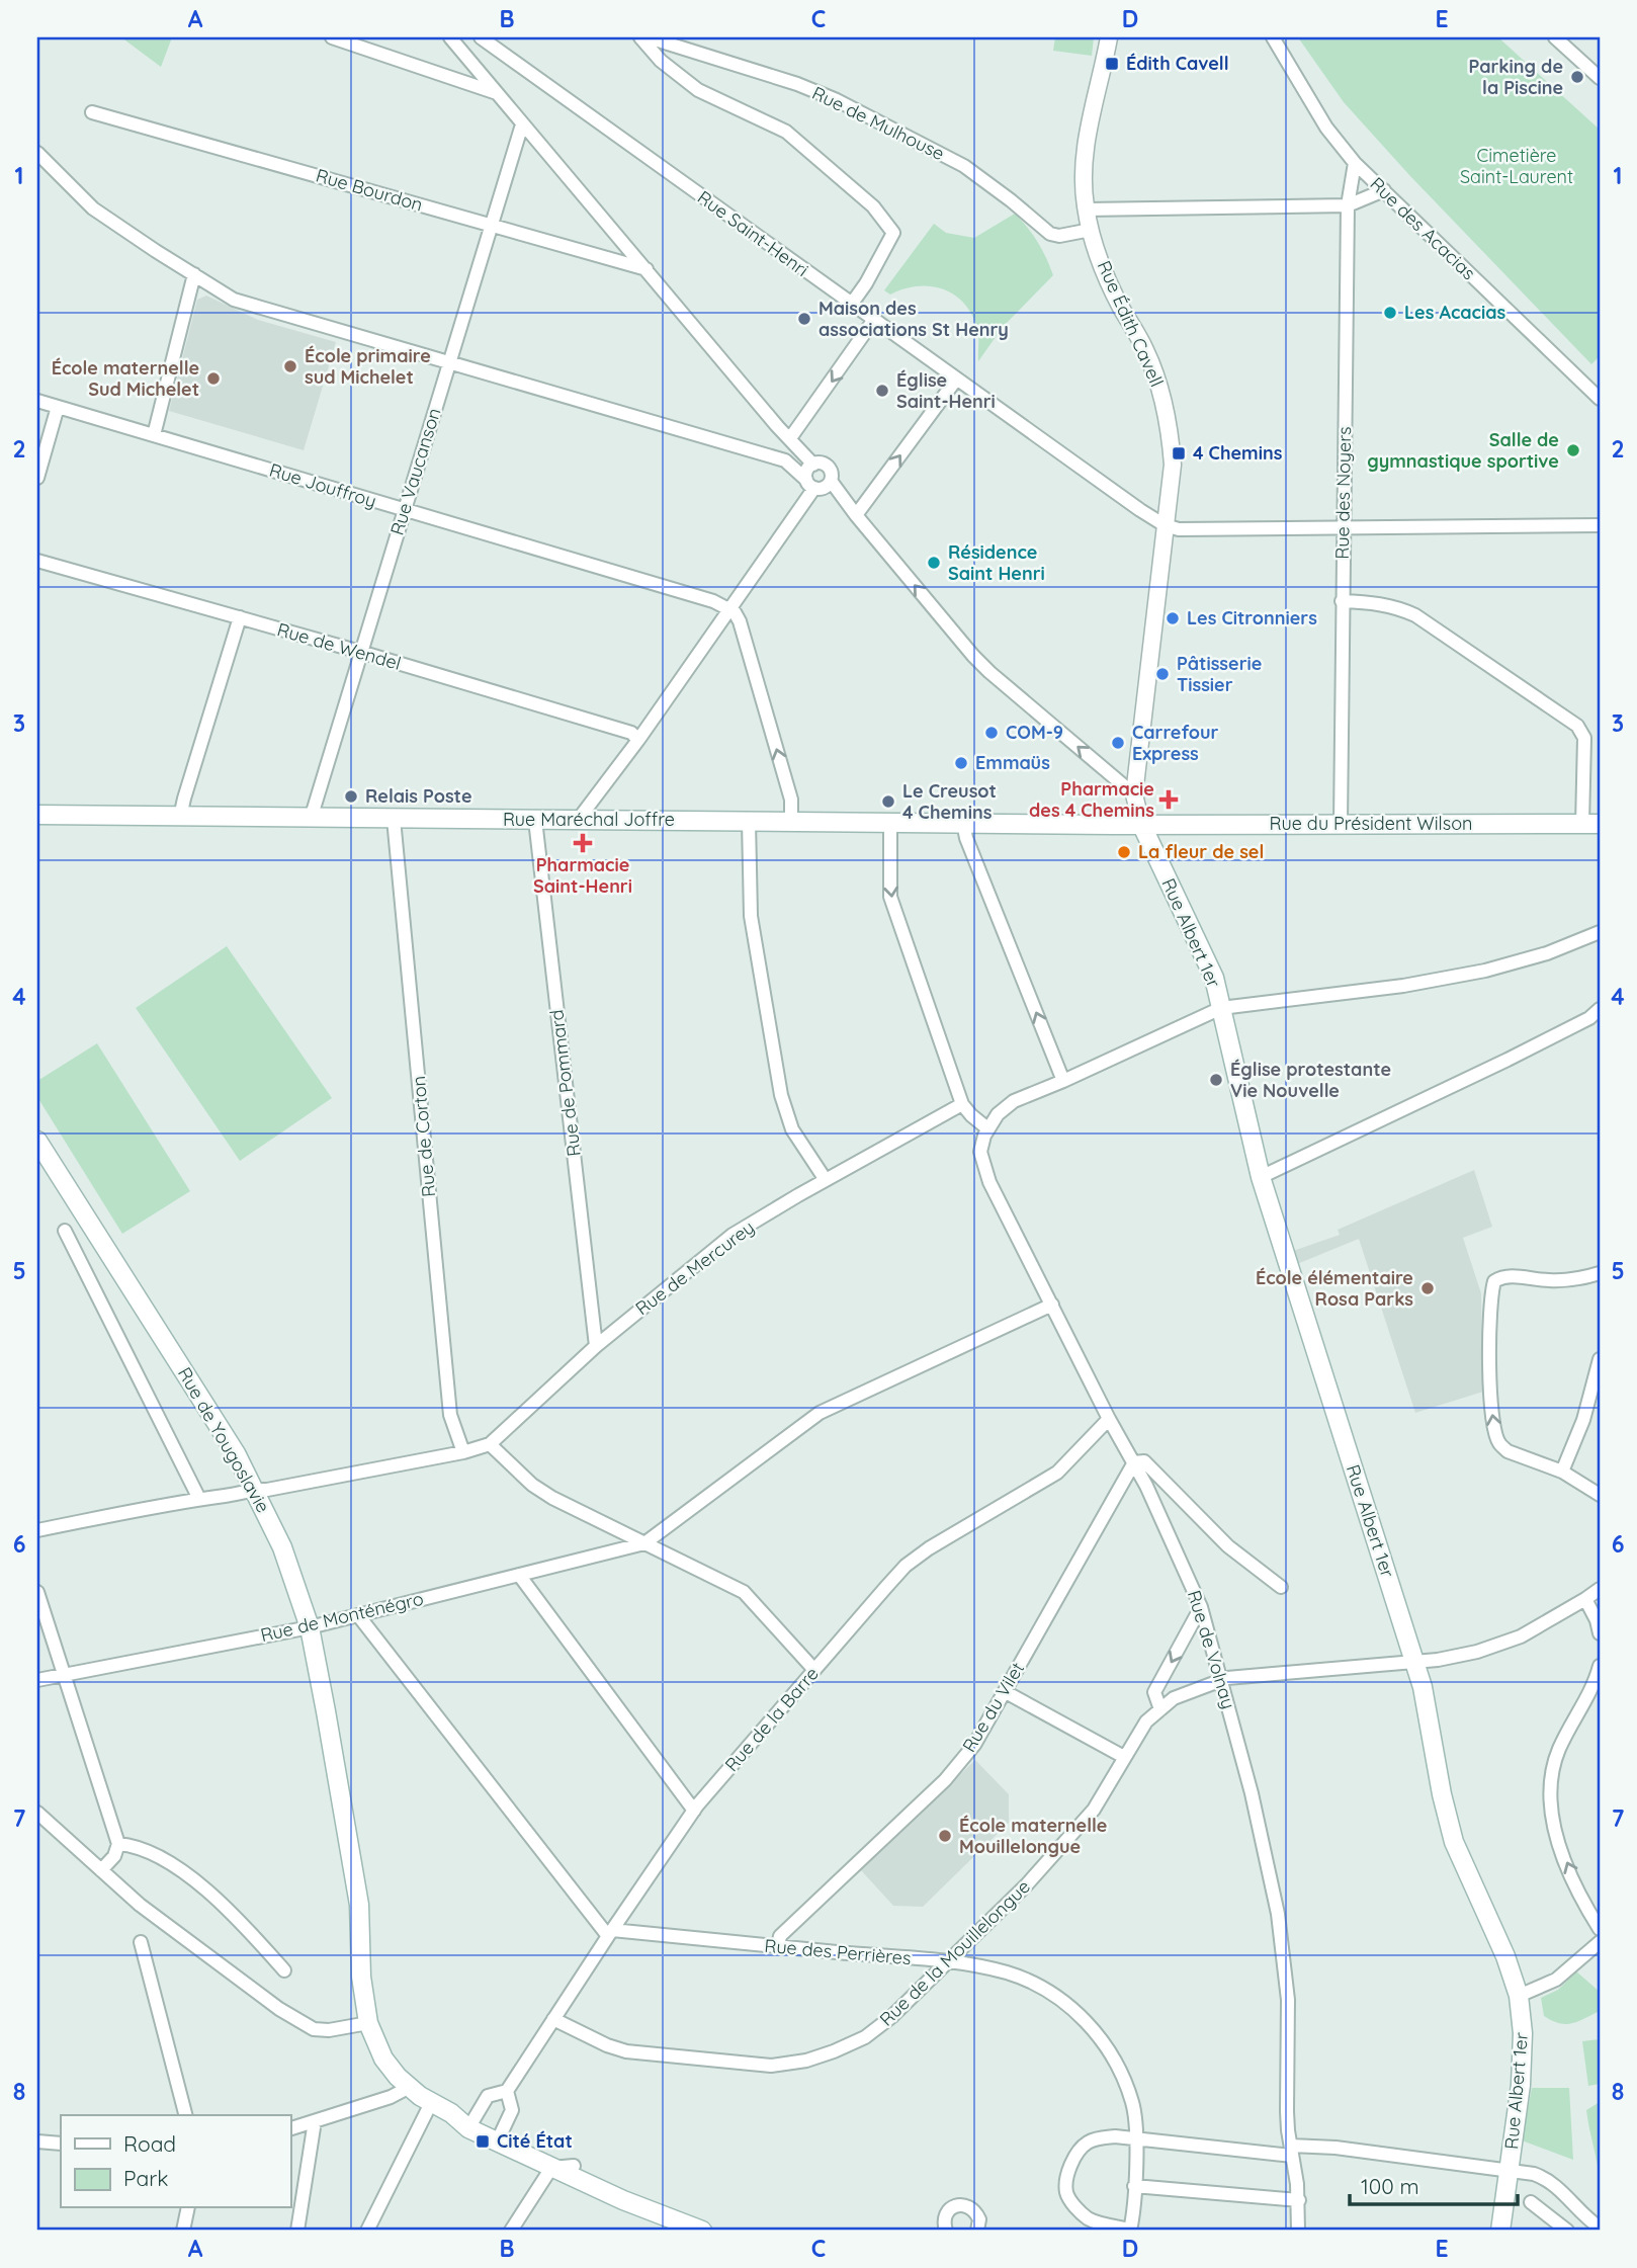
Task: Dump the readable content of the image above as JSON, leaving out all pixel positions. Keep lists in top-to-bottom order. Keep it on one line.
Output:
{"streets":{"main road":["Rue Maréchal Joffre","Rue du Président Wilson","Rue Albert 1er","Rue de Yougoslavie"],"street":["Rue de Mulhouse","Rue Bourdon","Rue des Acacias","Rue Saint-Henri","Rue Édith Cavell","Rue Vaucanson","Rue Jouffroy","Rue des Noyers","Rue de Wendel","Rue de Pommard","Rue de Corton","Rue de Mercurey","Rue de Monténégro","Rue de Volnay","Rue du Vilet","Rue de la Barre","Rue des Perrières","Rue de la Mouillelongue"]},"crossings":[["Rue de Mulhouse","Rue Édith Cavell"],["Rue Bourdon","Rue Vaucanson"],["Rue des Acacias","Rue des Noyers"],["Rue Saint-Henri","Rue Édith Cavell"],["Rue Édith Cavell","Rue Maréchal Joffre"],["Rue Édith Cavell","Rue du Président Wilson"],["Rue Édith Cavell","Rue Albert 1er"],["Rue Vaucanson","Rue Jouffroy"],["Rue Vaucanson","Rue de Wendel"],["Rue Vaucanson","Rue Maréchal Joffre"],["Rue des Noyers","Rue du Président Wilson"],["Rue Maréchal Joffre","Rue du Président Wilson"],["Rue Maréchal Joffre","Rue Albert 1er"],["Rue Maréchal Joffre","Rue de Pommard"],["Rue Maréchal Joffre","Rue de Corton"],["Rue du Président Wilson","Rue Albert 1er"],["Rue Albert 1er","Rue de la Mouillelongue"],["Rue de Pommard","Rue de Mercurey"],["Rue de Yougoslavie","Rue de Monténégro"],["Rue de Yougoslavie","Rue de la Barre"],["Rue de Volnay","Rue du Vilet"],["Rue de Volnay","Rue de la Barre"],["Rue de Volnay","Rue de la Mouillelongue"],["Rue du Vilet","Rue des Perrières"],["Rue de la Barre","Rue des Perrières"],["Rue de la Barre","Rue de la Mouillelongue"],["Rue des Perrières","Rue de la Mouillelongue"]],"parks":["Cimetière Saint-Laurent"],"places":{"transit":["Édith Cavell","4 Chemins","Cité État"],"other":["Parking de la Piscine","Les Acacias","Maison des associations St Henry","École primaire sud Michelet","École maternelle Sud Michelet","Église Saint-Henri","Salle de gymnastique sportive","Résidence Saint Henri","Les Citronniers","Pâtisserie Tissier","COM-9","Carrefour Express","Emmaüs","Relais Poste","Le Creusot 4 Chemins","La fleur de sel","Église protestante Vie Nouvelle","École élémentaire Rosa Parks","École maternelle Mouillelongue"],"health":["Pharmacie des 4 Chemins","Pharmacie Saint-Henri"]},"legend":["Road","Park"],"scale_bar":"100 m","grid":{"columns":["A","B","C","D","E"],"rows":["1","2","3","4","5","6","7","8"]}}
